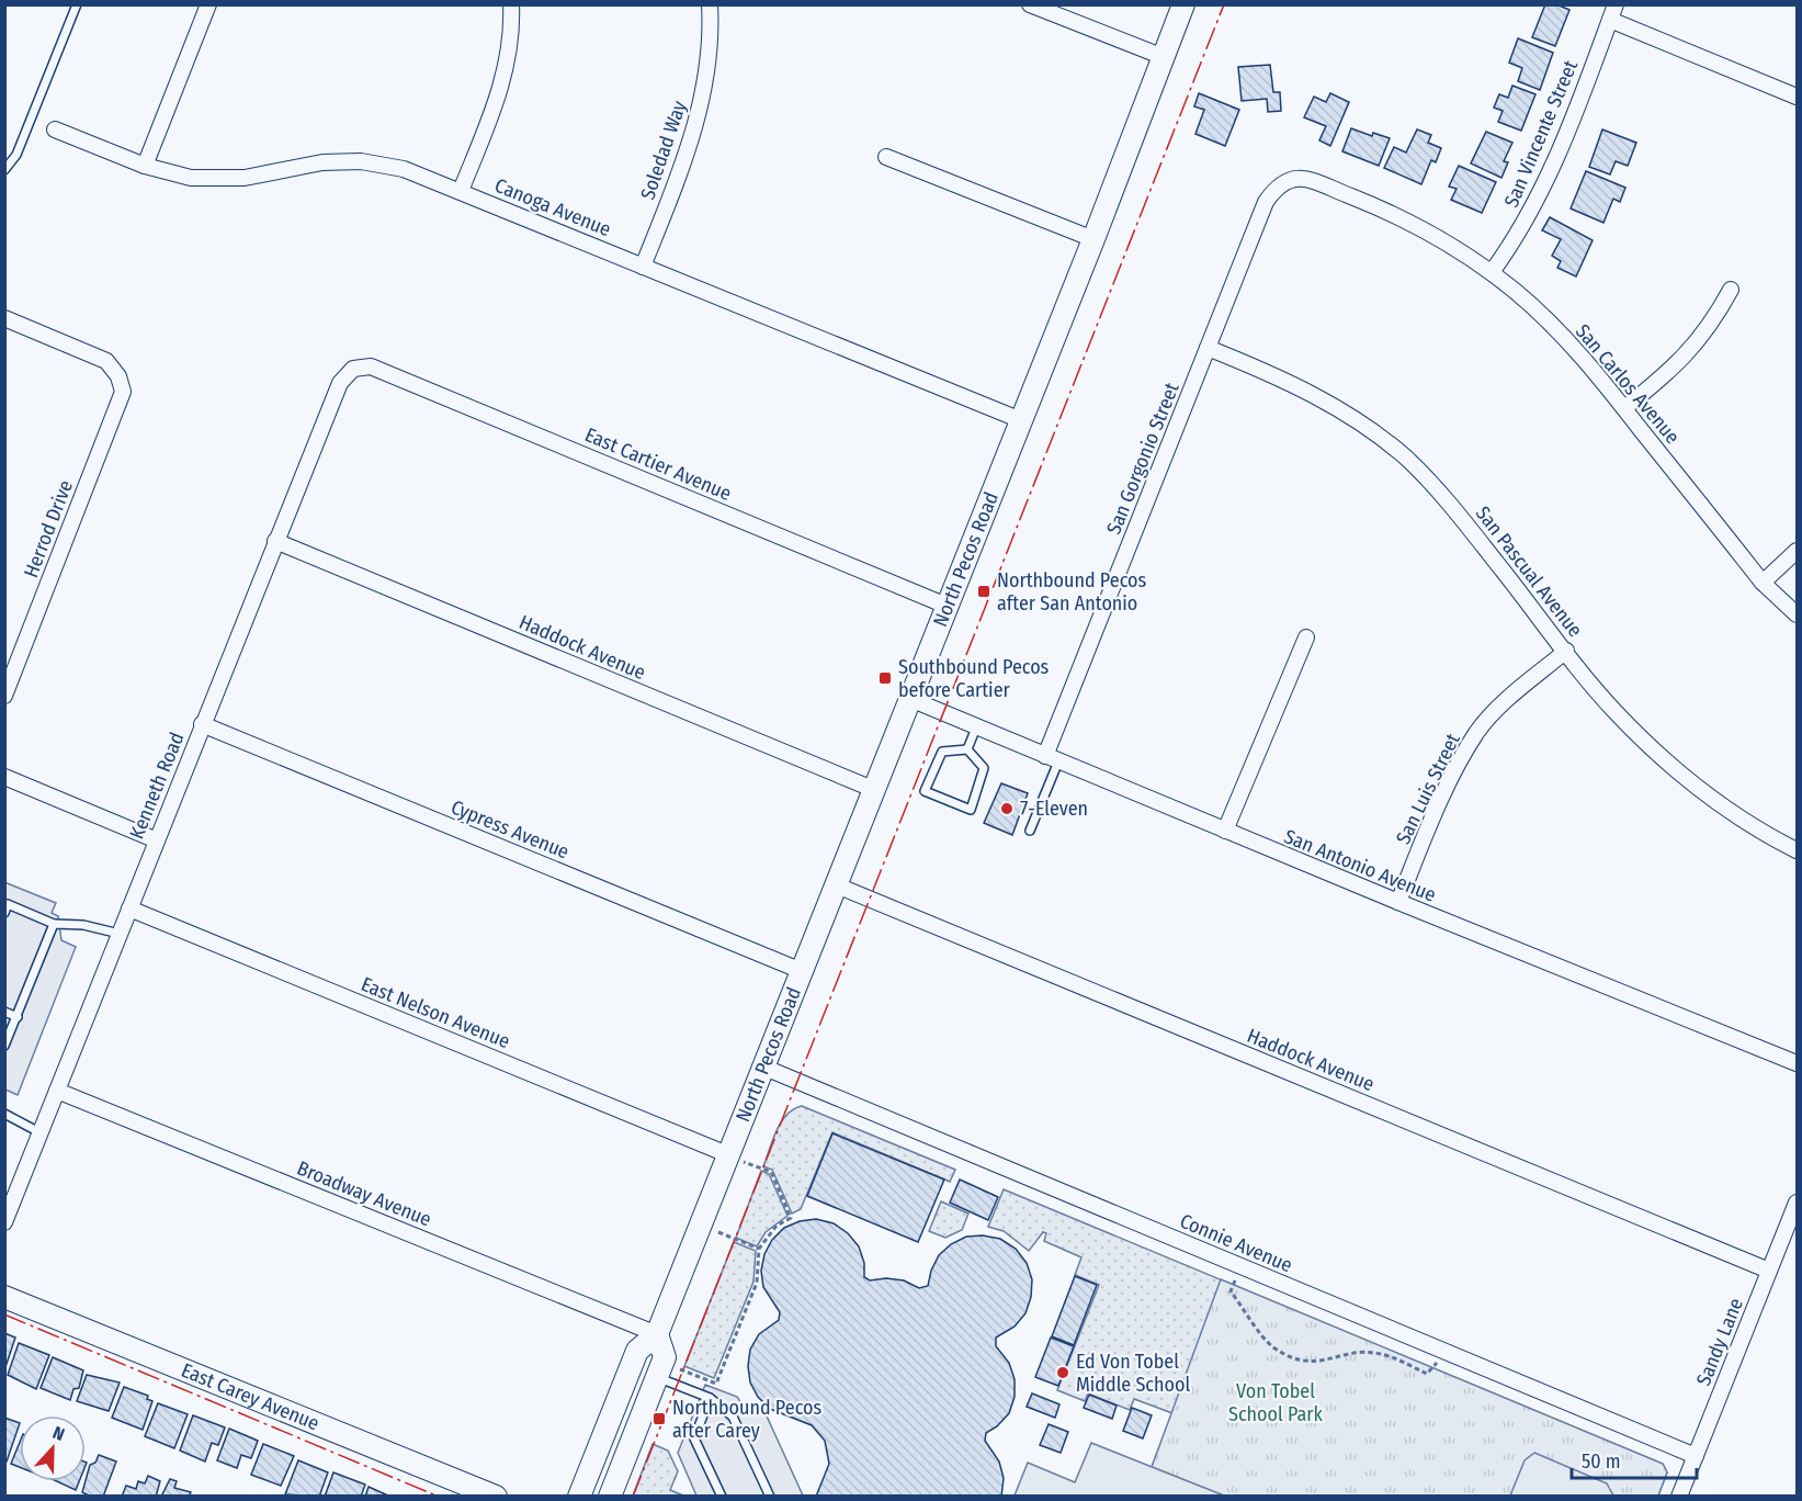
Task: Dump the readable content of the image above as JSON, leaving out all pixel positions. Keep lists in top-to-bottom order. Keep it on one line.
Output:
{"streets":{"main road":["North Pecos Road","East Carey Avenue"],"street":["San Vincente Street","Soledad Way","Canoga Avenue","San Carlos Avenue","San Gorgonio Street","East Cartier Avenue","Herrod Drive","San Pascual Avenue","Haddock Avenue","Kenneth Road","San Luis Street","Cypress Avenue","San Antonio Avenue","East Nelson Avenue","Broadway Avenue","Connie Avenue","Sandy Lane"]},"crossings":[["San Vincente Street","San Carlos Avenue"],["Soledad Way","Canoga Avenue"],["Canoga Avenue","North Pecos Road"],["San Carlos Avenue","San Gorgonio Street"],["San Gorgonio Street","San Pascual Avenue"],["San Gorgonio Street","San Antonio Avenue"],["East Cartier Avenue","North Pecos Road"],["East Cartier Avenue","Kenneth Road"],["North Pecos Road","Haddock Avenue"],["North Pecos Road","Cypress Avenue"],["North Pecos Road","San Antonio Avenue"],["North Pecos Road","East Nelson Avenue"],["North Pecos Road","Broadway Avenue"],["North Pecos Road","Connie Avenue"],["San Pascual Avenue","San Luis Street"],["Haddock Avenue","Kenneth Road"],["Haddock Avenue","Sandy Lane"],["Kenneth Road","Cypress Avenue"],["Kenneth Road","East Nelson Avenue"],["Kenneth Road","Broadway Avenue"],["San Luis Street","San Antonio Avenue"],["Connie Avenue","Sandy Lane"]],"parks":["Von Tobel School Park"],"places":{"transit":["Northbound Pecos after San Antonio","Southbound Pecos before Cartier","Northbound Pecos after Carey"],"other":["7-Eleven","Ed Von Tobel Middle School"]},"scale_bar":"50 m","north":"top"}
